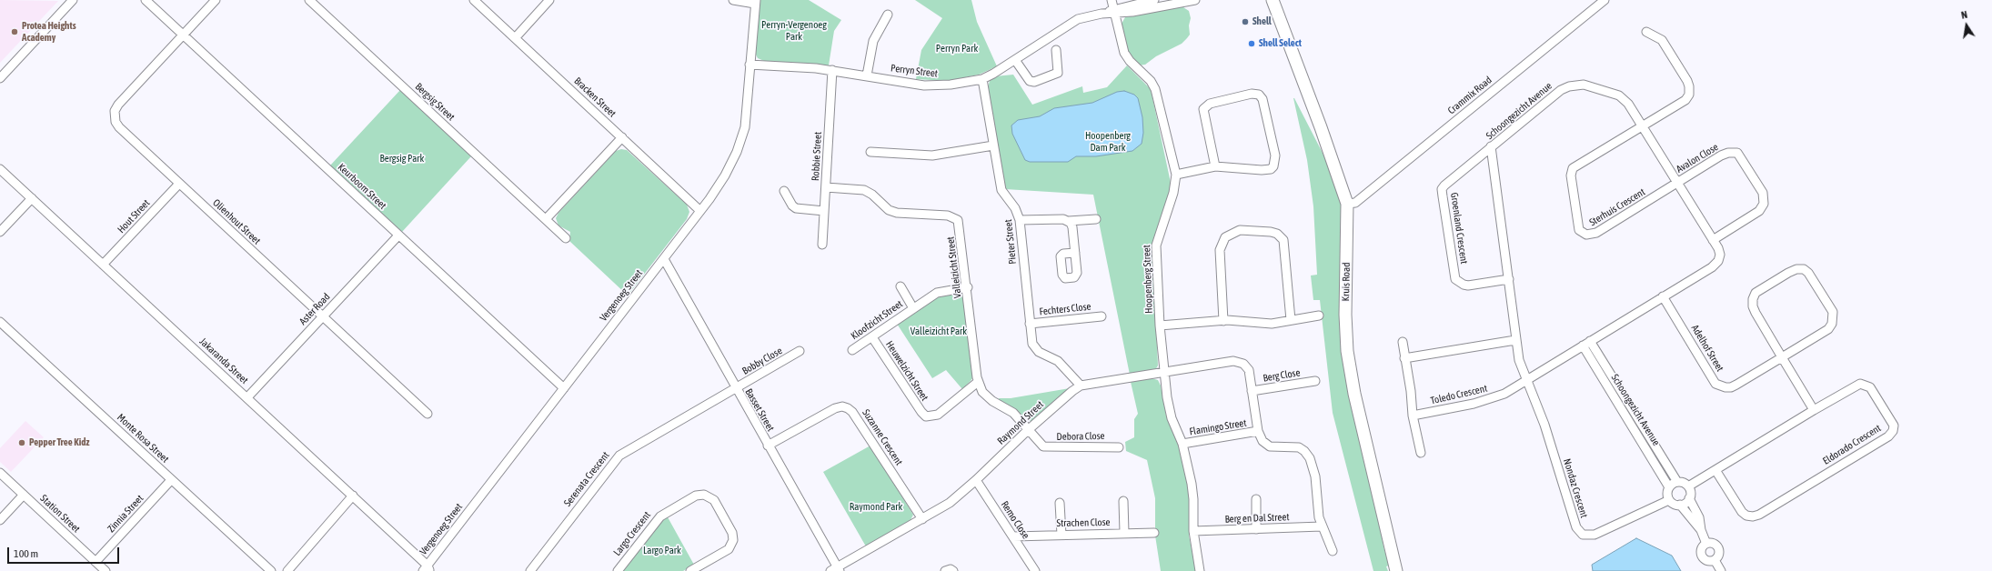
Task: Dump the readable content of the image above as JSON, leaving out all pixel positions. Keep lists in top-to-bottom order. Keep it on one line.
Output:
{"streets":{"street":["Perryn Street","Crammix Road","Bracken Street","Bergsig Street","Schoongezicht Avenue","Robbie Street","Avalon Close","Keurboom Street","Sterhuis Crescent","Hout Street","Olienhout Street","Groenland Crescent","Pieter Street","Valleizicht Street","Hoopenberg Street","Kruis Road","Vergenoeg Street","Aster Road","Fechters Close","Kloofzicht Street","Adelhof Street","Jakaranda Street","Bobby Close","Heuwelzicht Street","Berg Close","Toledo Crescent","Basset Street","Raymond Street","Flamingo Street","Debora Close","Suzanne Crescent","Monte Rosa Street","Eldorado Crescent","Serenata Crescent","Nondaz Crescent","Station Street","Zinnia Street","Berg en Dal Street","Remo Close","Strachen Close","Largo Crescent"]},"crossings":[["Perryn Street","Robbie Street"],["Perryn Street","Pieter Street"],["Perryn Street","Hoopenberg Street"],["Perryn Street","Vergenoeg Street"],["Crammix Road","Kruis Road"],["Bracken Street","Vergenoeg Street"],["Schoongezicht Avenue","Avalon Close"],["Schoongezicht Avenue","Sterhuis Crescent"],["Schoongezicht Avenue","Groenland Crescent"],["Schoongezicht Avenue","Adelhof Street"],["Schoongezicht Avenue","Toledo Crescent"],["Schoongezicht Avenue","Eldorado Crescent"],["Schoongezicht Avenue","Nondaz Crescent"],["Robbie Street","Valleizicht Street"],["Avalon Close","Sterhuis Crescent"],["Keurboom Street","Olienhout Street"],["Keurboom Street","Vergenoeg Street"],["Keurboom Street","Aster Road"],["Hout Street","Olienhout Street"],["Hout Street","Jakaranda Street"],["Olienhout Street","Aster Road"],["Pieter Street","Fechters Close"],["Pieter Street","Raymond Street"],["Valleizicht Street","Kloofzicht Street"],["Valleizicht Street","Heuwelzicht Street"],["Valleizicht Street","Raymond Street"],["Valleizicht Street","Debora Close"],["Hoopenberg Street","Raymond Street"],["Hoopenberg Street","Flamingo Street"],["Hoopenberg Street","Berg en Dal Street"],["Vergenoeg Street","Jakaranda Street"],["Vergenoeg Street","Basset Street"],["Aster Road","Jakaranda Street"],["Kloofzicht Street","Heuwelzicht Street"],["Bobby Close","Basset Street"],["Bobby Close","Serenata Crescent"],["Berg Close","Raymond Street"],["Toledo Crescent","Nondaz Crescent"],["Basset Street","Raymond Street"],["Basset Street","Suzanne Crescent"],["Basset Street","Serenata Crescent"],["Raymond Street","Debora Close"],["Raymond Street","Suzanne Crescent"],["Raymond Street","Remo Close"],["Monte Rosa Street","Zinnia Street"],["Eldorado Crescent","Nondaz Crescent"],["Station Street","Zinnia Street"],["Remo Close","Strachen Close"]],"parks":["Perryn-Vergenoeg Park","Perryn Park","Hoopenberg Dam Park","Bergsig Park","Valleizicht Park","Raymond Park","Largo Park"],"places":["Shell","Protea Heights Academy","Shell Select","Pepper Tree Kidz"],"scale_bar":"100 m","north":"top"}
